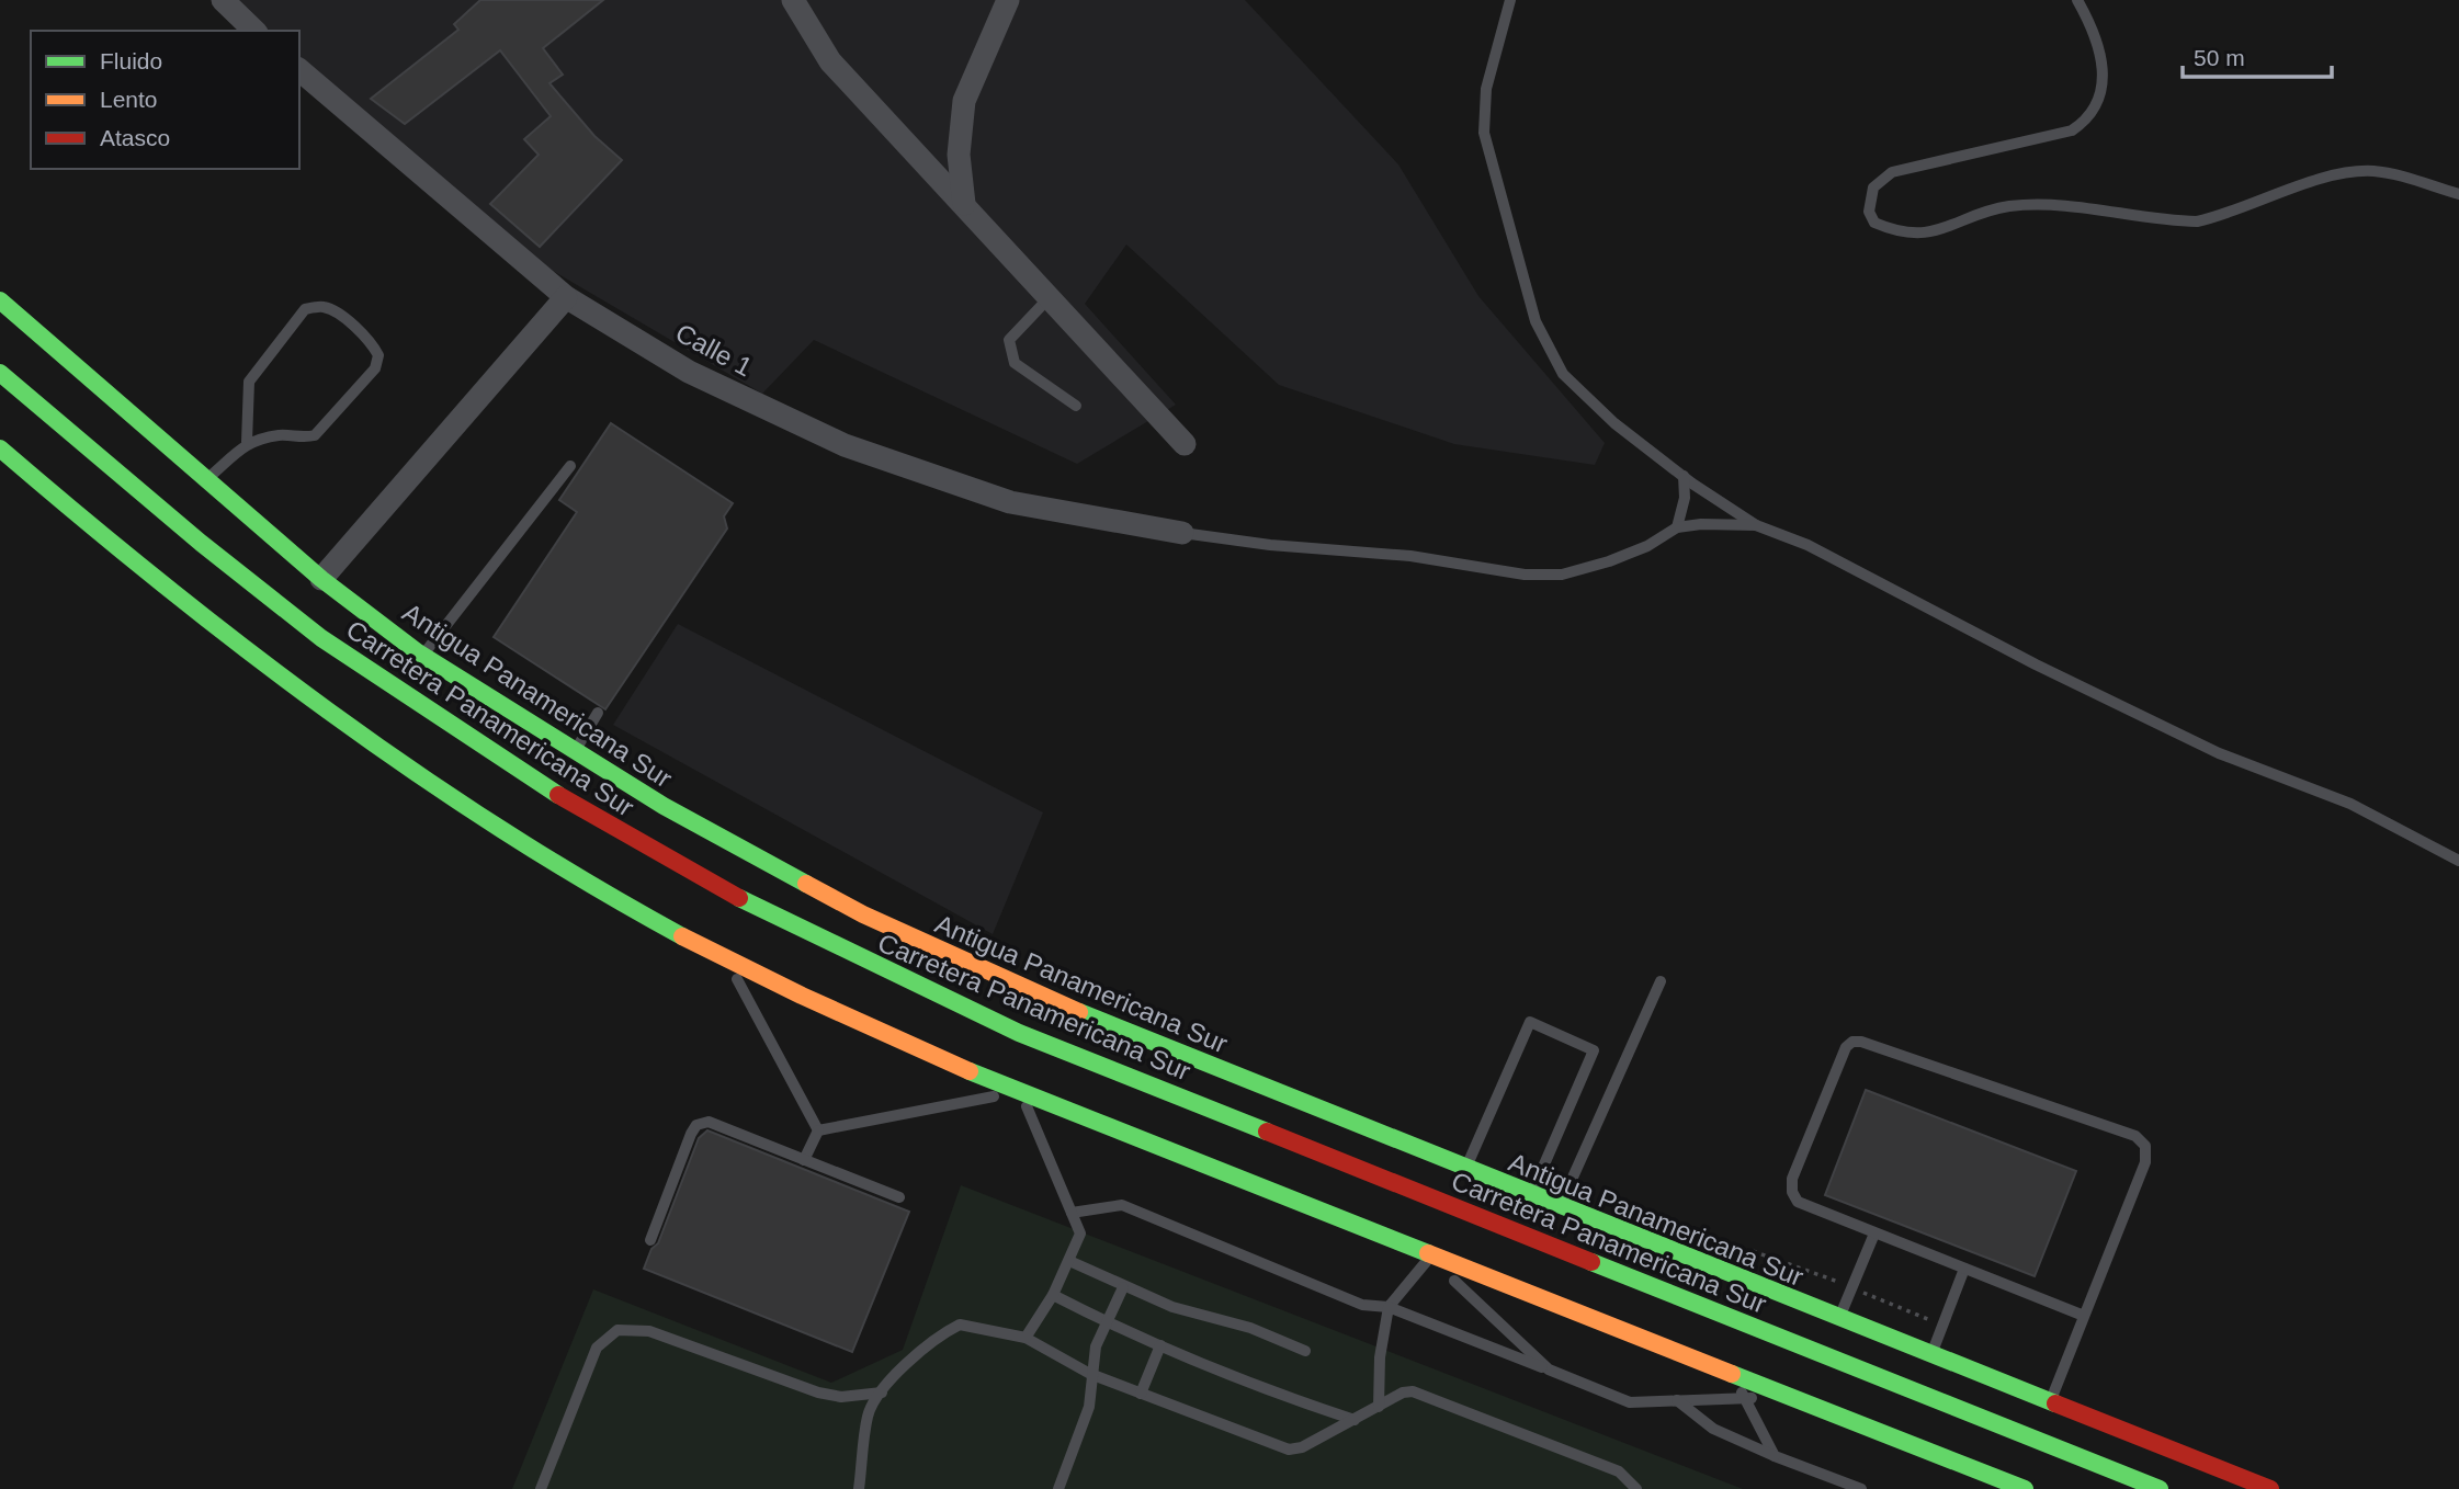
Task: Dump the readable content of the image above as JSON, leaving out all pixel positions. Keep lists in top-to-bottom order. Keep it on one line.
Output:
{"streets":{"main road":["Antigua Panamericana Sur","Carretera Panamericana Sur"],"street":["Calle 1"]},"legend":["Fluido","Lento","Atasco"],"scale_bar":"50 m"}
